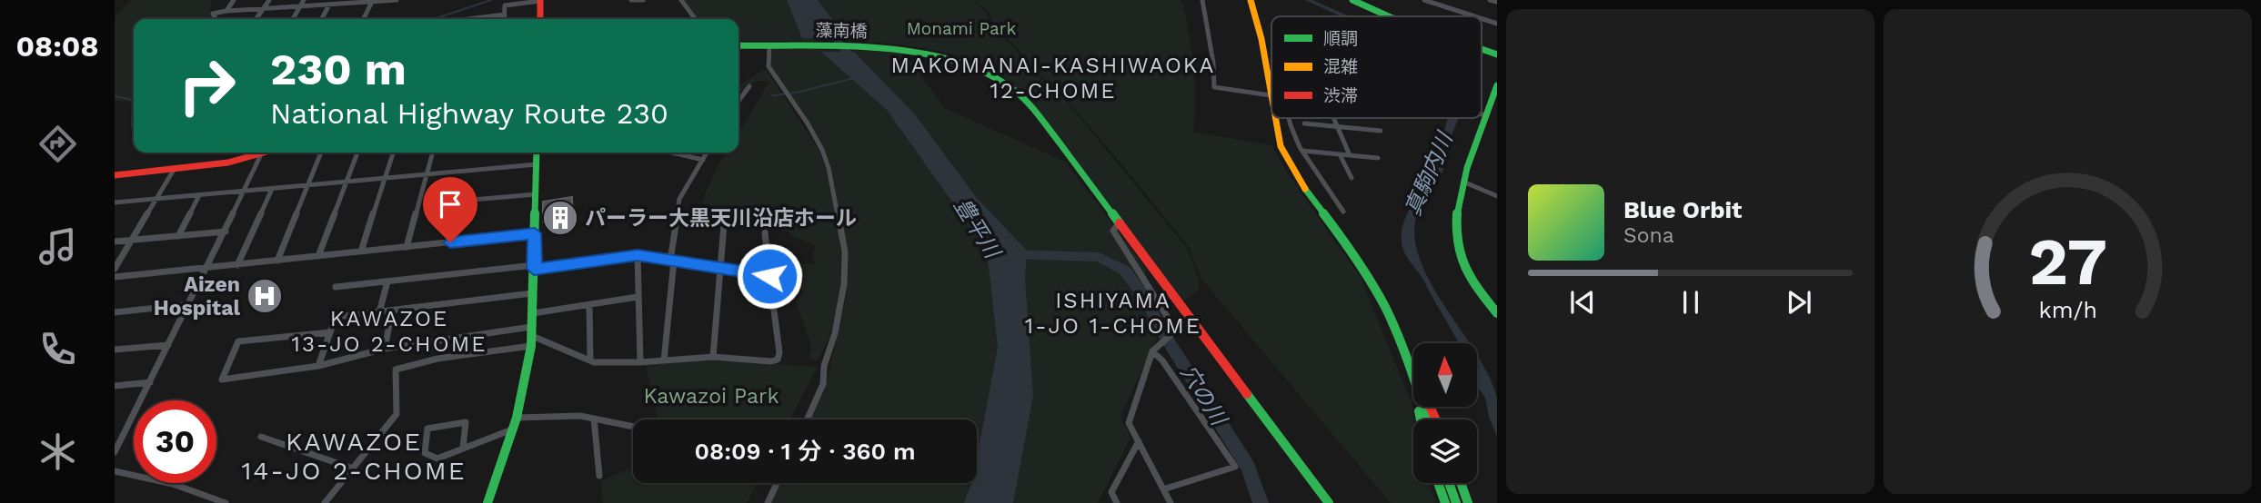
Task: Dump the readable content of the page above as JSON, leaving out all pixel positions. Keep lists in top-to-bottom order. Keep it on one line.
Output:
{"streets":{"main road":["藻南橋"]},"districts":["MAKOMANAI-KASHIWAOKA 12-CHOME","ISHIYAMA 1-JO 1-CHOME","KAWAZOE 13-JO 2-CHOME","KAWAZOE 14-JO 2-CHOME"],"water":["真駒内川","豊平川","穴の川"],"parks":["Monami Park","Kawazoi Park"],"places":{"building":["パーラー大黒天川沿店ホール"],"hospital":["Aizen Hospital"]},"legend":["順調","混雑","渋滞"],"north":"top","page":{"tabs":"08:08","turn":["230 m","National Highway Route 230"],"song":["Blue Orbit","Sona"],"limit":"30","trip":"08:09 · 1 分 · 360 m","gauge":["27","km/h"]}}
